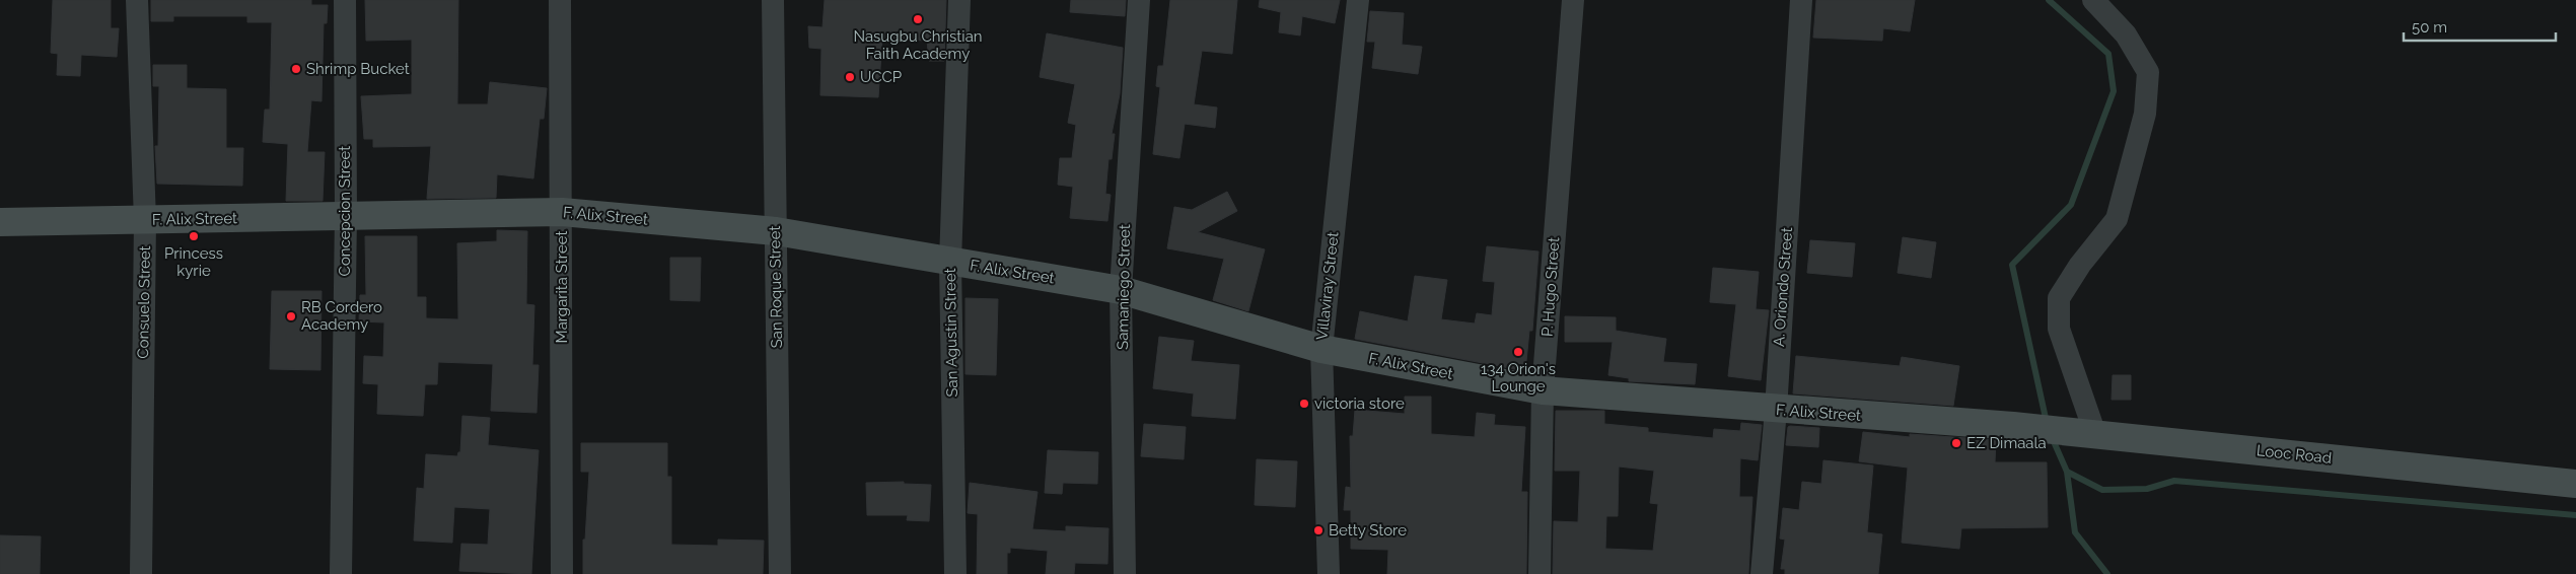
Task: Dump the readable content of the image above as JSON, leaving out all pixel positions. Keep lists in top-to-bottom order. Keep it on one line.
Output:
{"streets":{"main road":["F. Alix Street","Looc Road"],"street":["Concepcion Street","Villaviray Street","Margarita Street","San Roque Street","Samaniego Street","P. Hugo Street","A. Oriondo Street","Consuelo Street","San Agustin Street"]},"crossings":[["Concepcion Street","F. Alix Street"],["F. Alix Street","Villaviray Street"],["F. Alix Street","Margarita Street"],["F. Alix Street","San Roque Street"],["F. Alix Street","Samaniego Street"],["F. Alix Street","P. Hugo Street"],["F. Alix Street","A. Oriondo Street"],["F. Alix Street","Consuelo Street"],["F. Alix Street","San Agustin Street"],["F. Alix Street","Looc Road"]],"places":["Nasugbu Christian Faith Academy","Shrimp Bucket","UCCP","Princess kyrie","RB Cordero Academy","134 Orion's Lounge","victoria store","EZ Dimaala","Betty Store"],"scale_bar":"50 m"}
